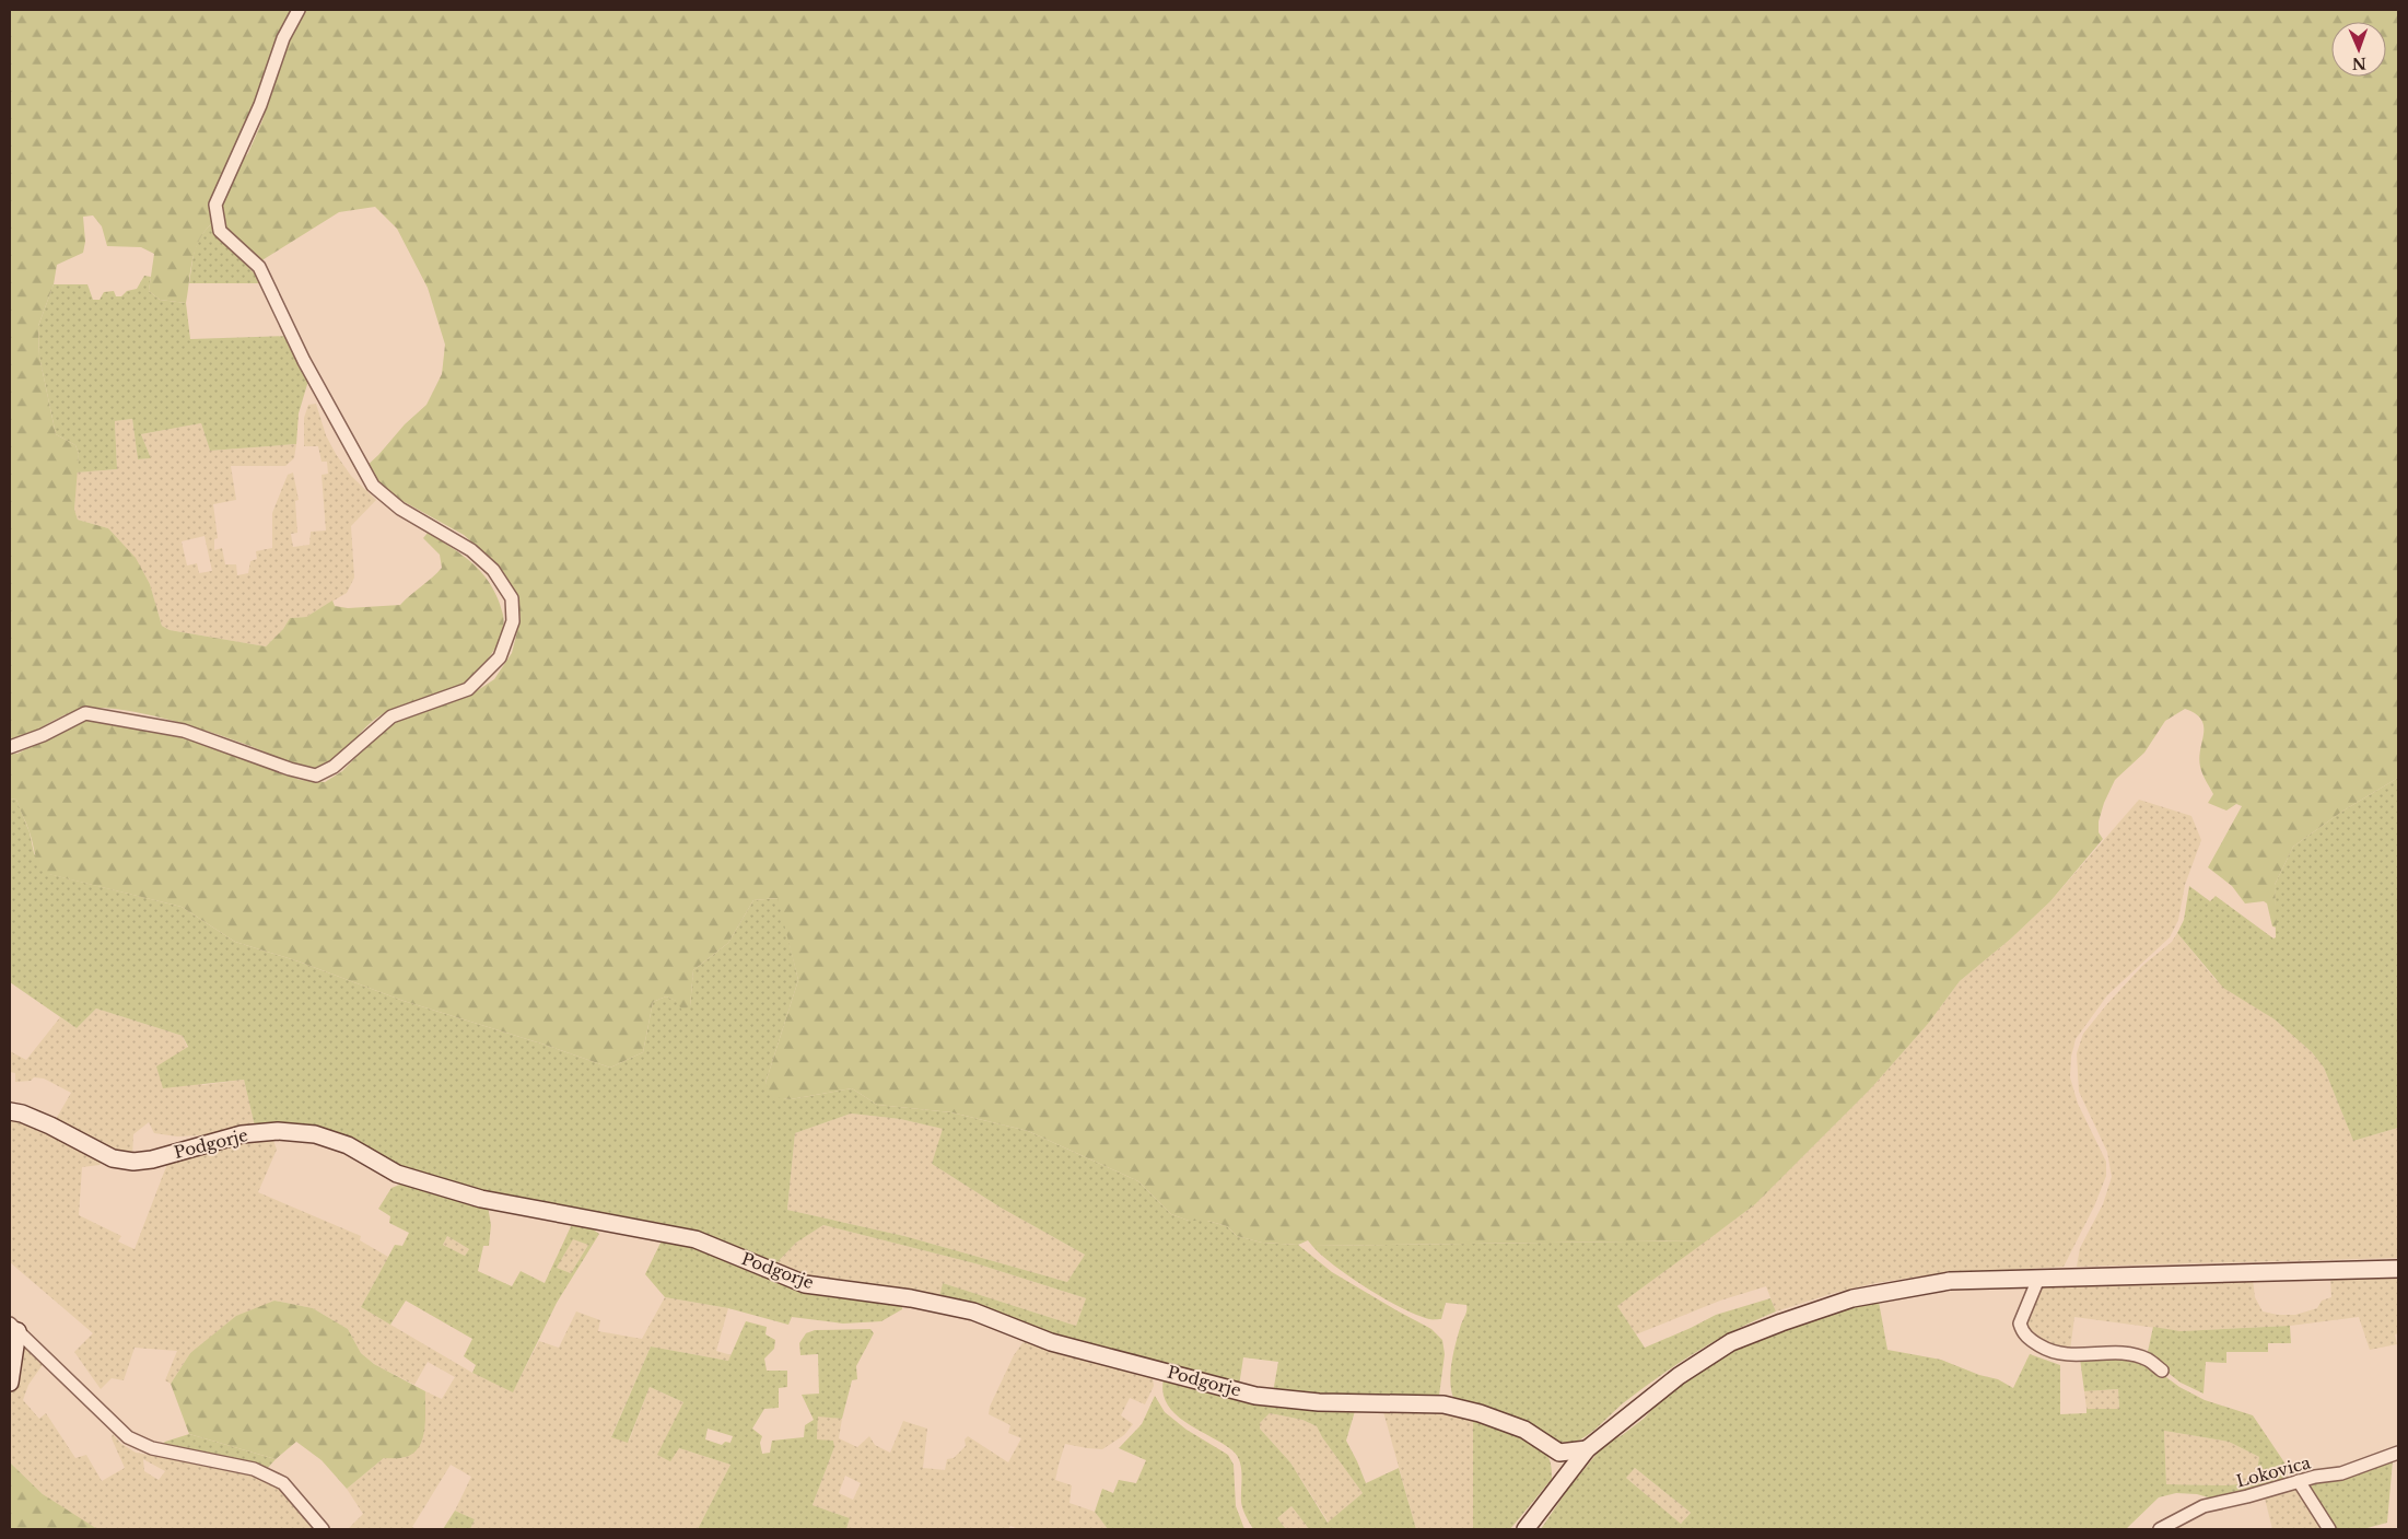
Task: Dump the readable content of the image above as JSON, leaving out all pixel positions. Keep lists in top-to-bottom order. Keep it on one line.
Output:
{"streets":{"street":["Podgorje","Lokovica"]},"north":"bottom"}
